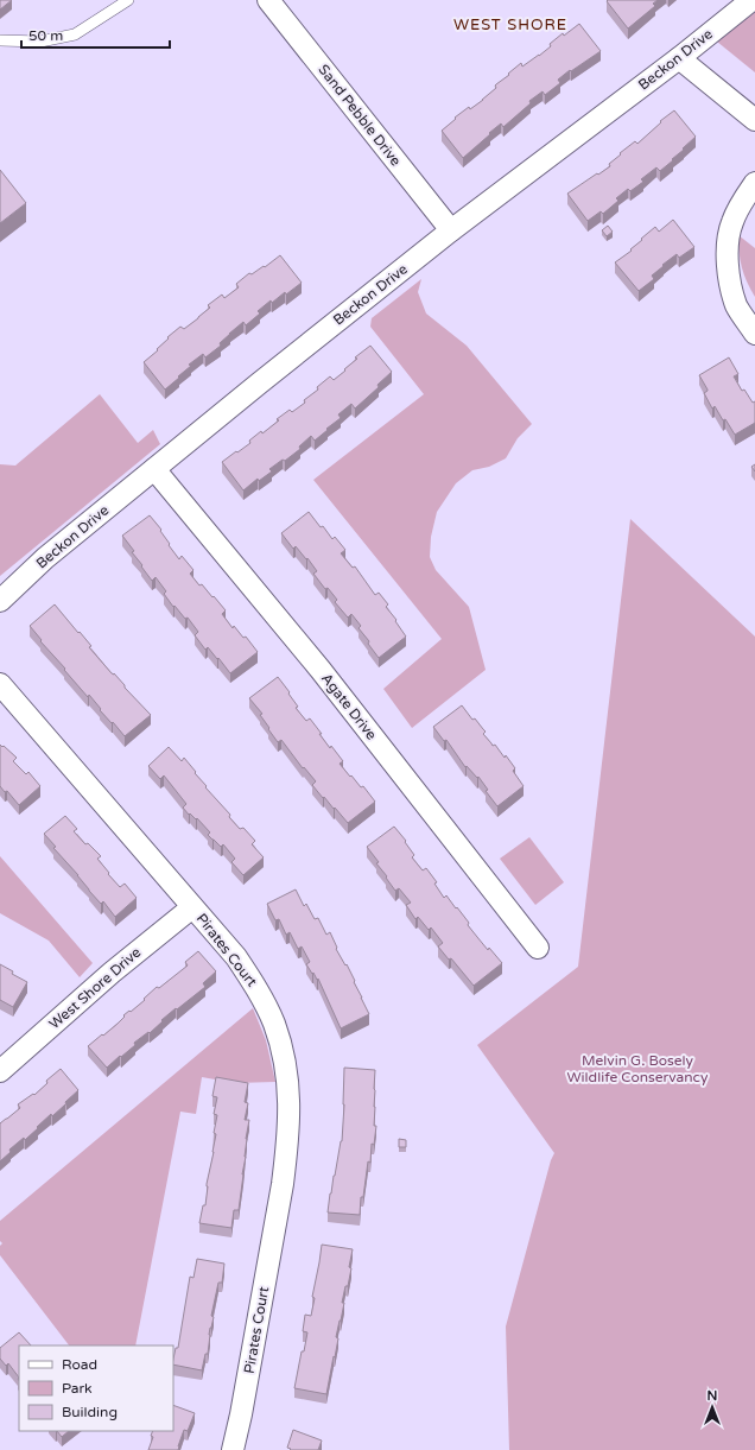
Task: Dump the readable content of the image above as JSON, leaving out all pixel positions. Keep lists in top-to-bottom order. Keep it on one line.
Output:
{"streets":{"street":["Beckon Drive","Sand Pebble Drive","Agate Drive","Pirates Court","West Shore Drive"]},"crossings":[["Beckon Drive","Sand Pebble Drive"],["Beckon Drive","Agate Drive"],["Pirates Court","West Shore Drive"]],"districts":["WEST SHORE"],"parks":["Melvin G. Bosely Wildlife Conservancy"],"legend":["Road","Park","Building"],"scale_bar":"50 m","north":"top"}
